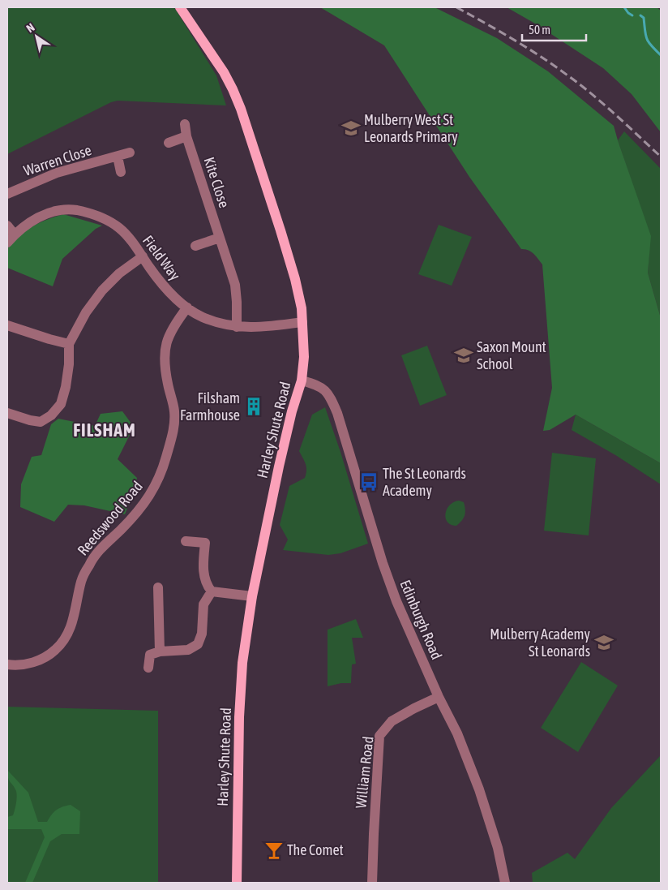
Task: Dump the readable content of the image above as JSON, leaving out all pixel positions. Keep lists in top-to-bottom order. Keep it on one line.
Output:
{"streets":{"main road":["Harley Shute Road"],"street":["Warren Close","Kite Close","Field Way","Reedswood Road","Edinburgh Road","William Road"]},"crossings":[["Kite Close","Field Way"],["Field Way","Harley Shute Road"],["Field Way","Reedswood Road"],["Harley Shute Road","Edinburgh Road"],["Edinburgh Road","William Road"]],"districts":["FILSHAM"],"places":{"school or university":["Mulberry West St Leonards Primary","Saxon Mount School","Mulberry Academy St Leonards"],"building":["Filsham Farmhouse"],"bus stop":["The St Leonards Academy"],"bar":["The Comet"]},"scale_bar":"50 m","north":"top left"}
